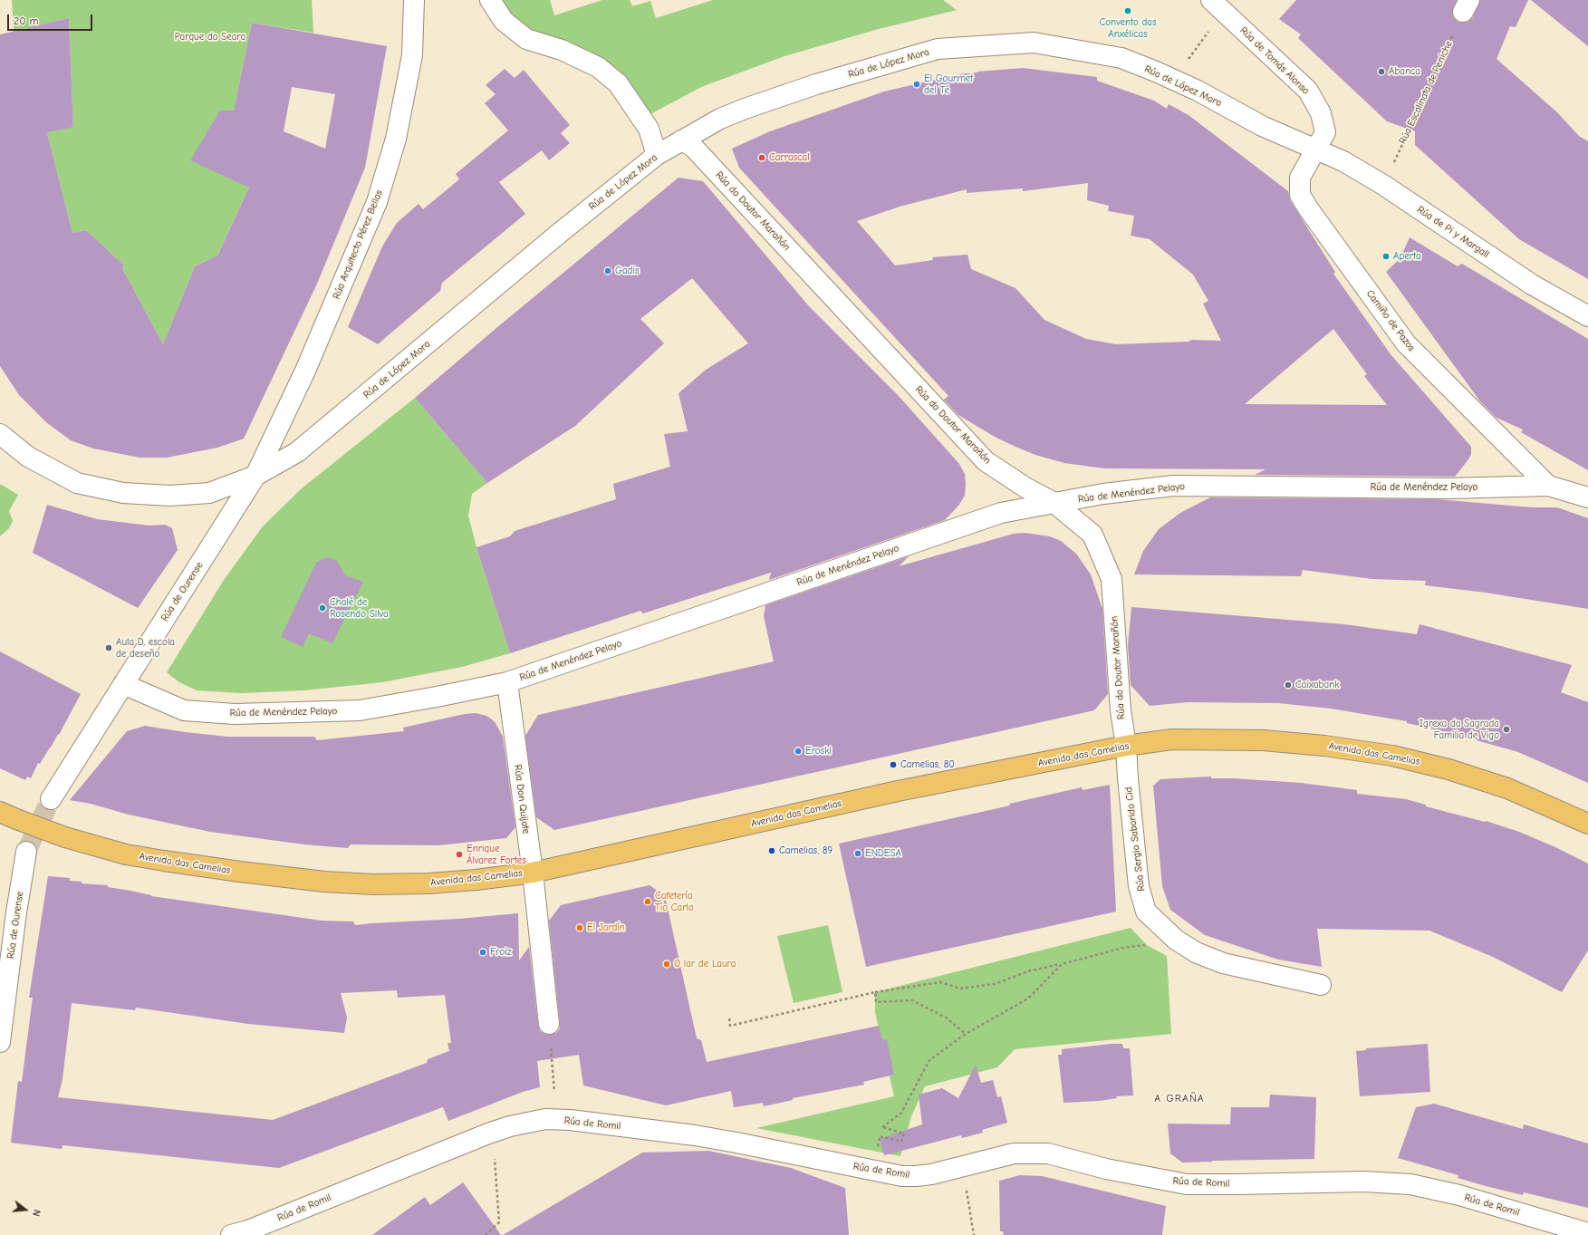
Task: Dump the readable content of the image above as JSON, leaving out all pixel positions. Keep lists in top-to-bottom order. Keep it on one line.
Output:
{"streets":{"main road":["Avenida das Camelias"],"street":["Rúa de Tomás Alonso","Rúa de López Mora","Rúa do Doutor Marañón","Rúa de Pi y Margall","Rúa Arquitecto Pérez Bellas","Camiño de Pazos","Rúa de Menéndez Pelayo","Rúa de Ourense","Rúa Don Quijote","Rúa Sergio Saborido Cid","Rúa de Romil"],"path":["Rúa Escalinata de Peniche"]},"crossings":[["Rúa de Tomás Alonso","Rúa de López Mora"],["Rúa de Tomás Alonso","Rúa de Pi y Margall"],["Rúa de Tomás Alonso","Camiño de Pazos"],["Rúa de López Mora","Rúa do Doutor Marañón"],["Rúa de López Mora","Rúa de Pi y Margall"],["Rúa de López Mora","Rúa Arquitecto Pérez Bellas"],["Rúa de López Mora","Camiño de Pazos"],["Rúa de López Mora","Rúa de Ourense"],["Rúa Escalinata de Peniche","Rúa de Pi y Margall"],["Rúa do Doutor Marañón","Rúa de Menéndez Pelayo"],["Rúa do Doutor Marañón","Avenida das Camelias"],["Rúa do Doutor Marañón","Rúa Sergio Saborido Cid"],["Rúa de Pi y Margall","Camiño de Pazos"],["Rúa Arquitecto Pérez Bellas","Rúa de Ourense"],["Camiño de Pazos","Rúa de Menéndez Pelayo"],["Rúa de Menéndez Pelayo","Rúa de Ourense"],["Rúa de Menéndez Pelayo","Rúa Don Quijote"],["Avenida das Camelias","Rúa Don Quijote"],["Avenida das Camelias","Rúa Sergio Saborido Cid"]],"districts":["A GRAÑA"],"parks":["Parque da Seara"],"places":["Convento das Anxélicas","Abanca","El Gourmet del Té","Carrascal","Aperta","Gadis","Chalé de Rosendo Silva","Aula D, escola de deseño","Caixabank","Igrexa da Sagrada Familia de Vigo","Eroski","Camelias, 80","Camelias, 89","ENDESA","Enrique Álvarez Fortes","Cafetería Tío Carlo","El Jardín","Froiz","O lar de Laura"],"scale_bar":"20 m","north":"right"}
